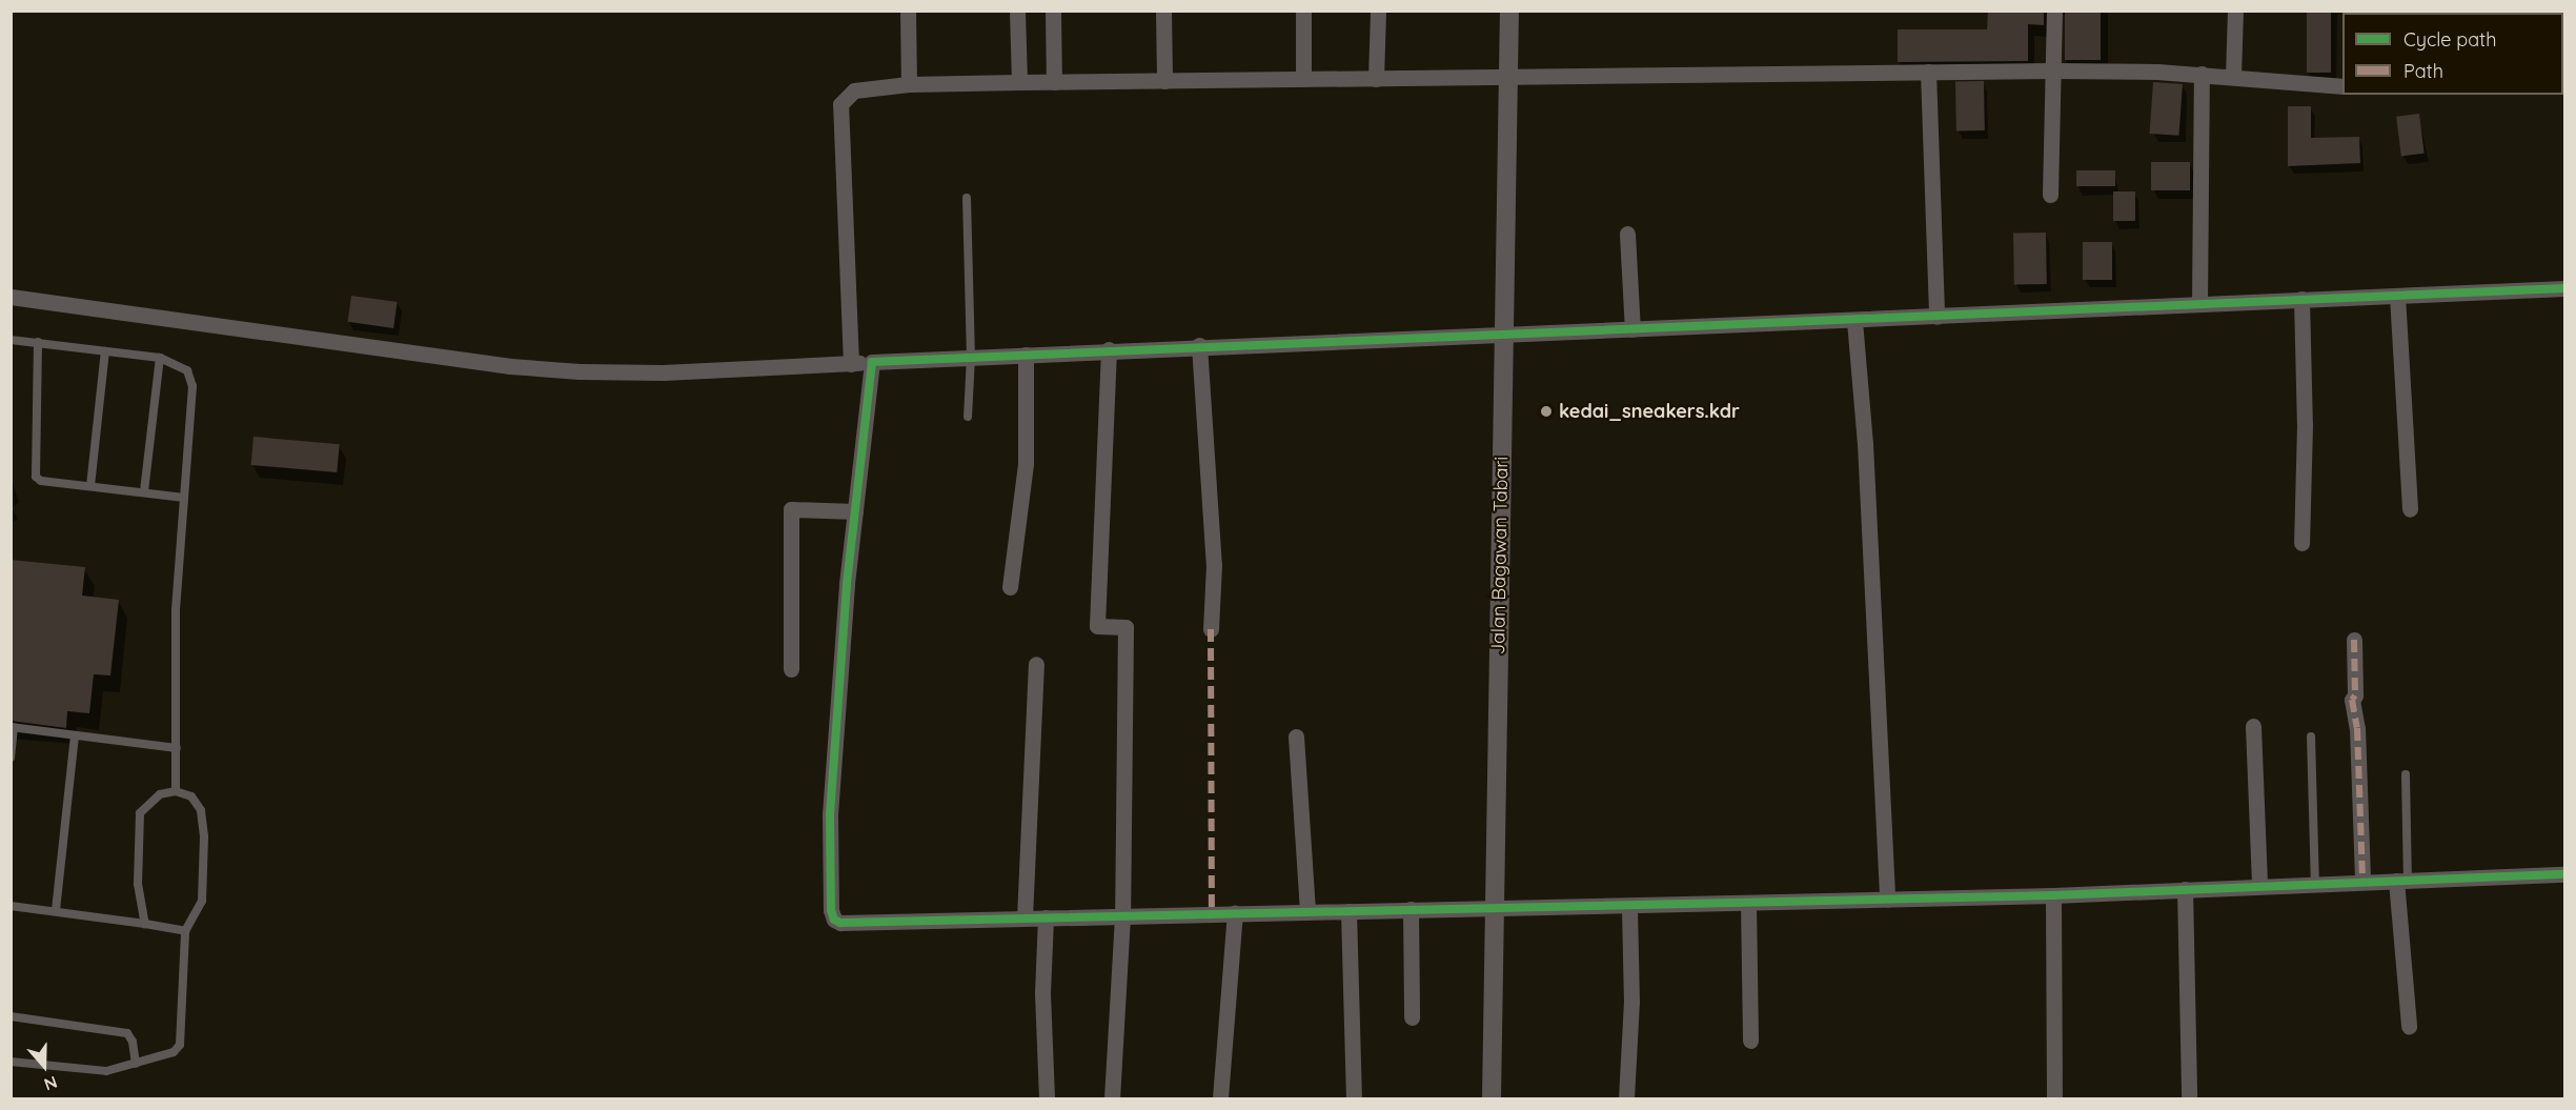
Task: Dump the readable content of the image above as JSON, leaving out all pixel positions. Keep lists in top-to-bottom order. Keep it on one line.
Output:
{"streets":{"street":["Jalan Bagawan Tabari"]},"places":["kedai_sneakers.kdr"],"legend":["Cycle path","Path"],"north":"bottom"}
